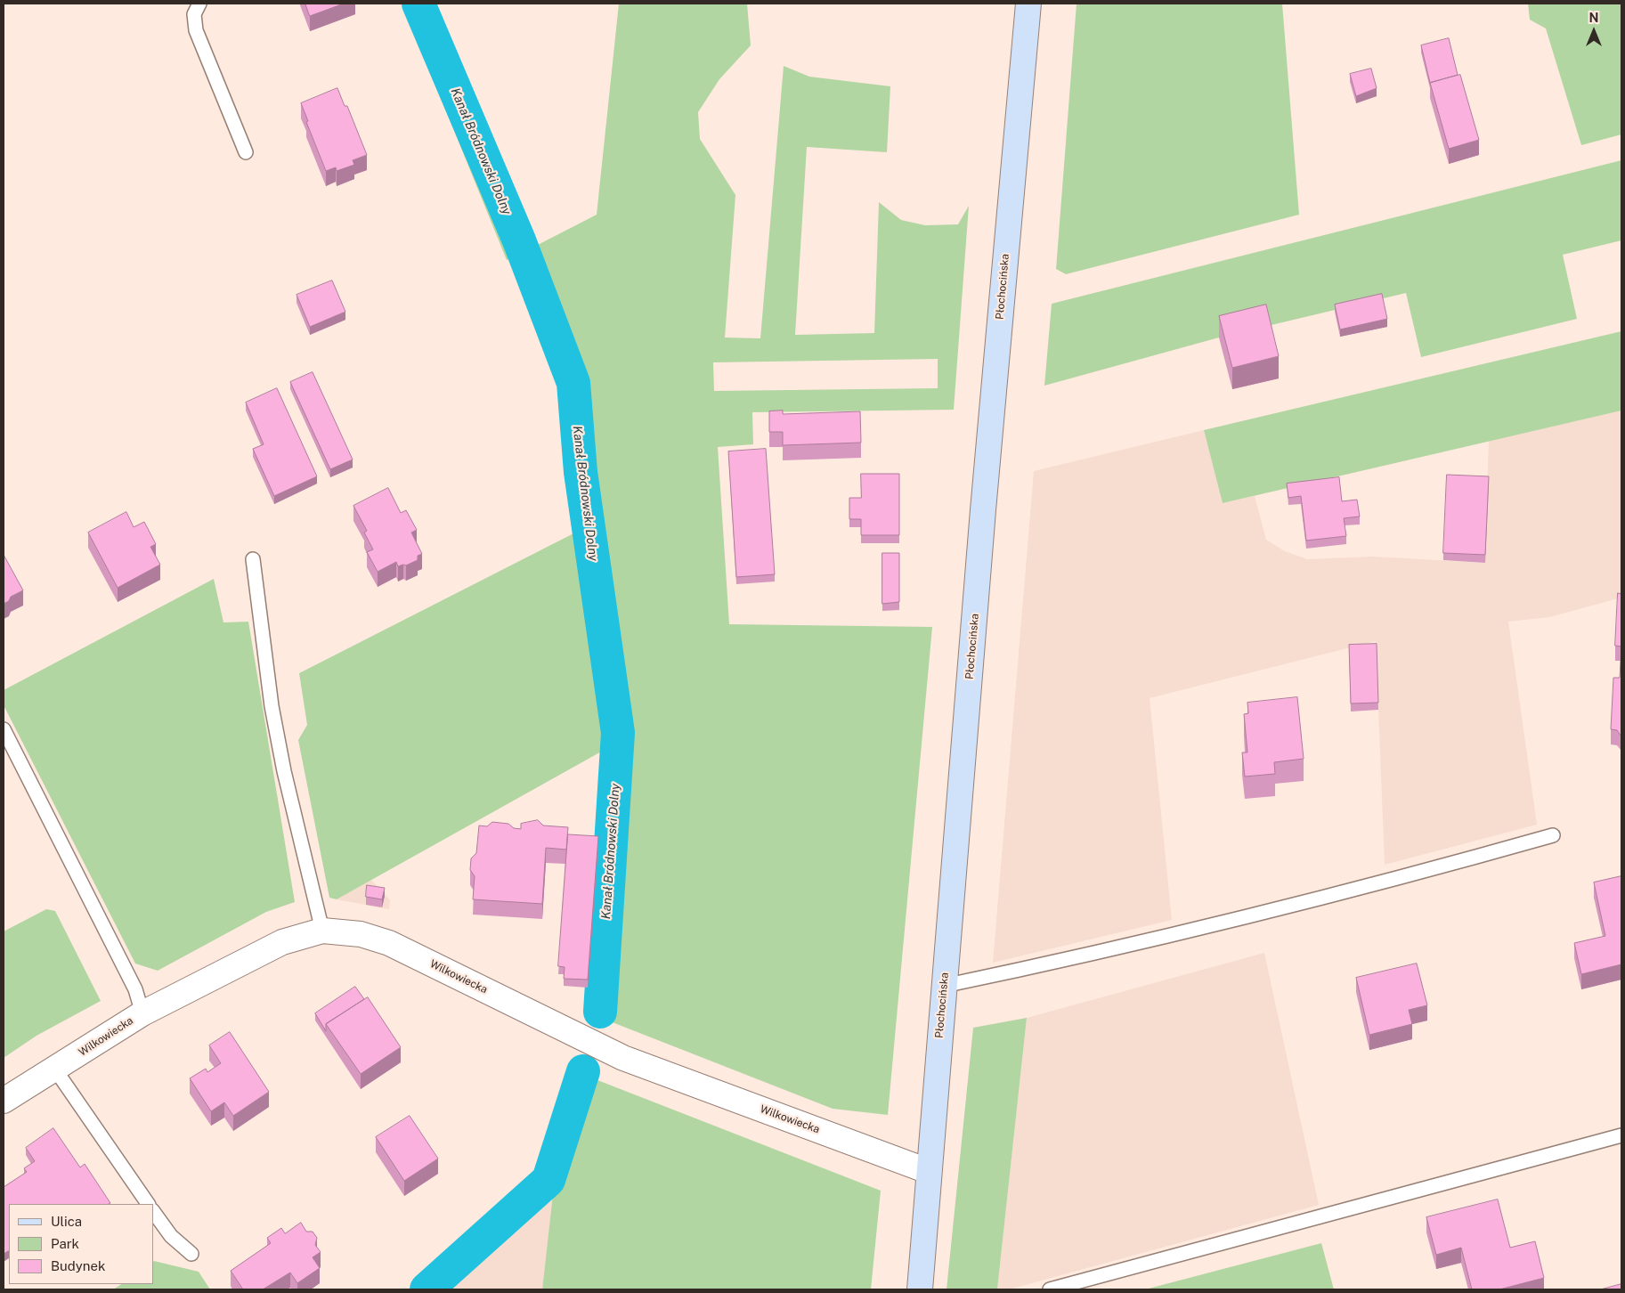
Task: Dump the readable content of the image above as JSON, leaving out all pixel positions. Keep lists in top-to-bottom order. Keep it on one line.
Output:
{"streets":{"main road":["Płochocińska"],"street":["Wilkowiecka"]},"crossings":[["Płochocińska","Wilkowiecka"]],"water":["Kanał Bródnowski Dolny"],"legend":["Ulica","Park","Budynek"],"north":"top"}
